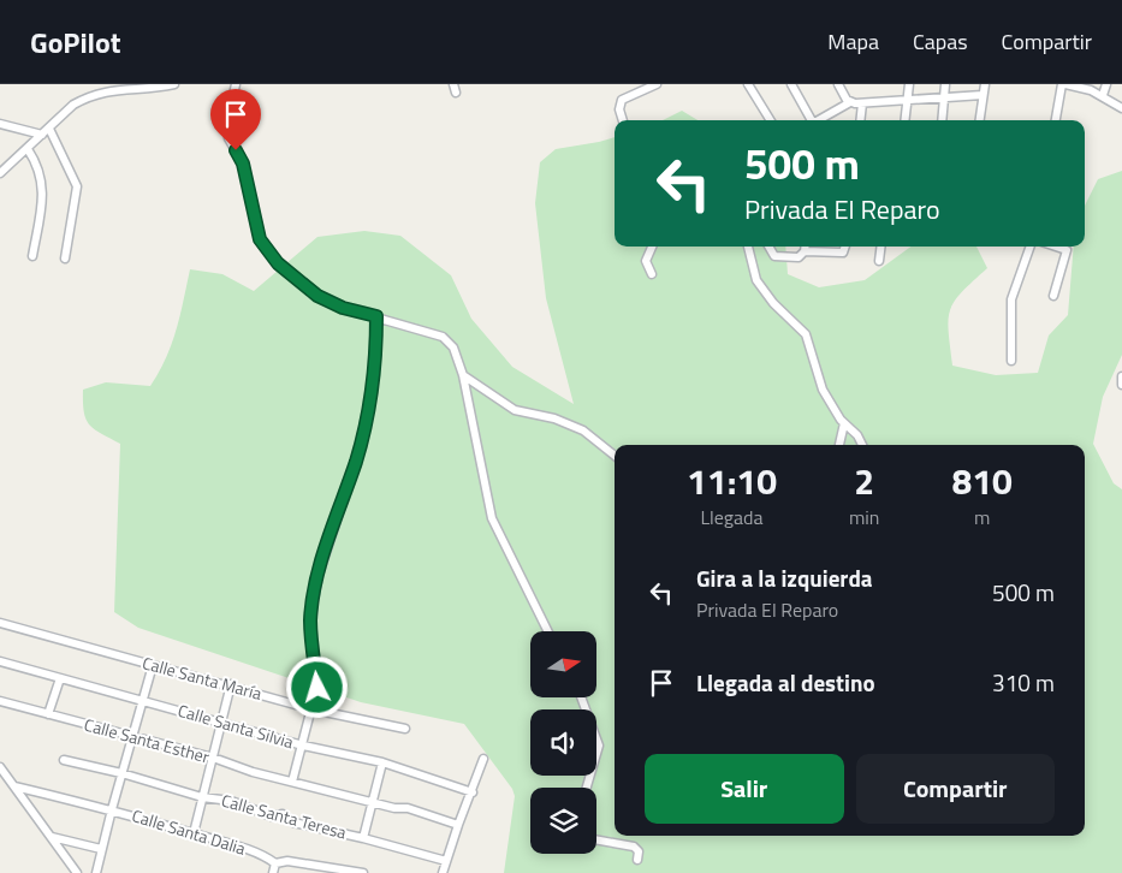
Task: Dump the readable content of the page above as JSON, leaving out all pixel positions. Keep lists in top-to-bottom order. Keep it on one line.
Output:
{"streets":{"street":["Calle Santa María","Calle Santa Silvia","Calle Santa Esther","Calle Santa Teresa","Calle Santa Dalia"]},"north":"right","page":{"header":"GoPilot","nav":["Mapa","Capas","Compartir"],"turn":["500 m","Privada El Reparo"],"eta":["11:10","Llegada","2","min","810","m"],"list":[{"name":"Gira a la izquierda","note":"Privada El Reparo","value":"500 m"},{"name":"Llegada al destino","value":"310 m"}],"buttons":["Salir","Compartir"]}}
